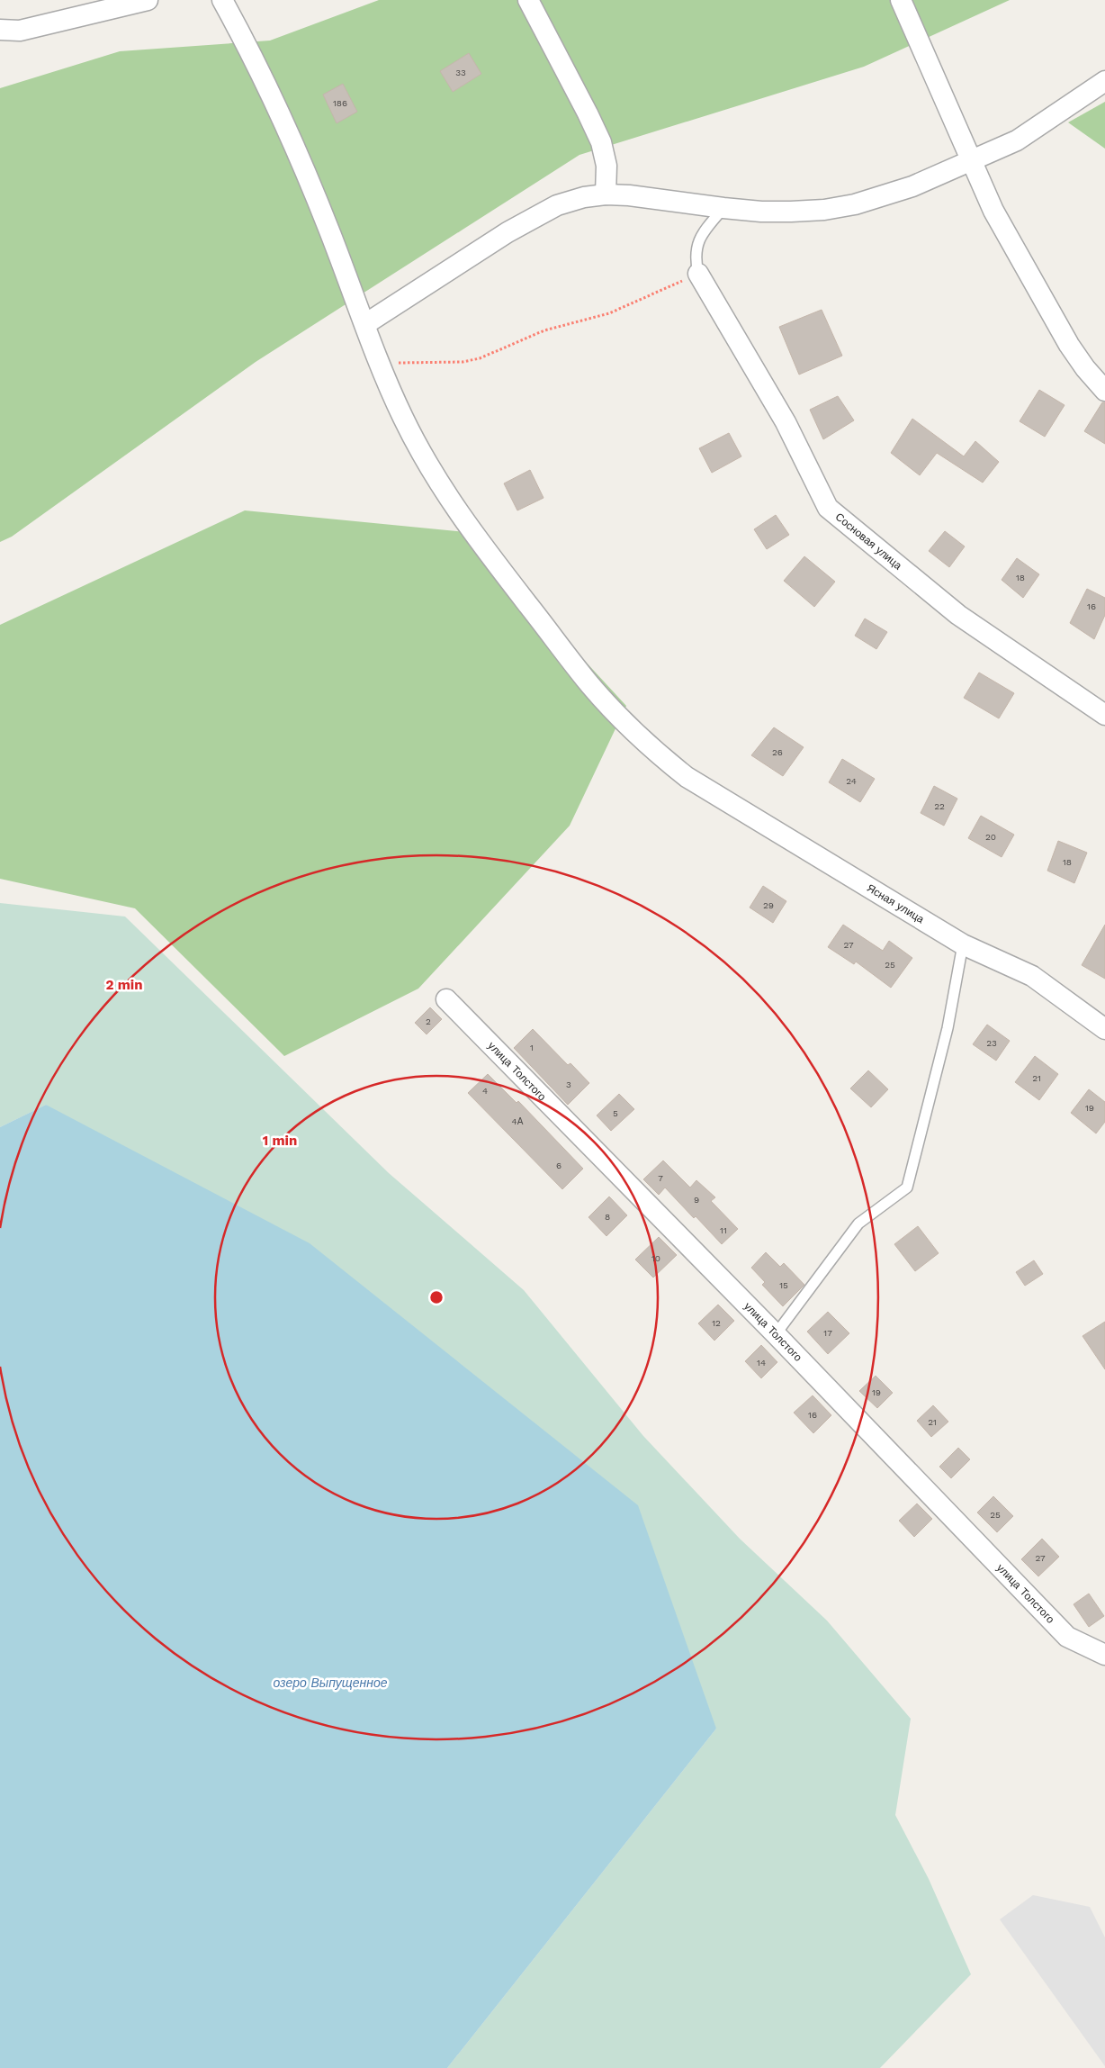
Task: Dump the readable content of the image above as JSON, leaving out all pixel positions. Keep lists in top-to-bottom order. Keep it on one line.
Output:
{"streets":{"street":["Сосновая улица","Ясная улица","улица Толстого"]},"water":["озеро Выпущенное"],"house_numbers":["33","186","18","16","26","24","22","20","18","29","27","25","2","23","1","21","3","4","19","5","4А","6","7","9","8","11","10","15","12","17","14","19","16","21","25","27"],"rings":["2 min","1 min"]}
